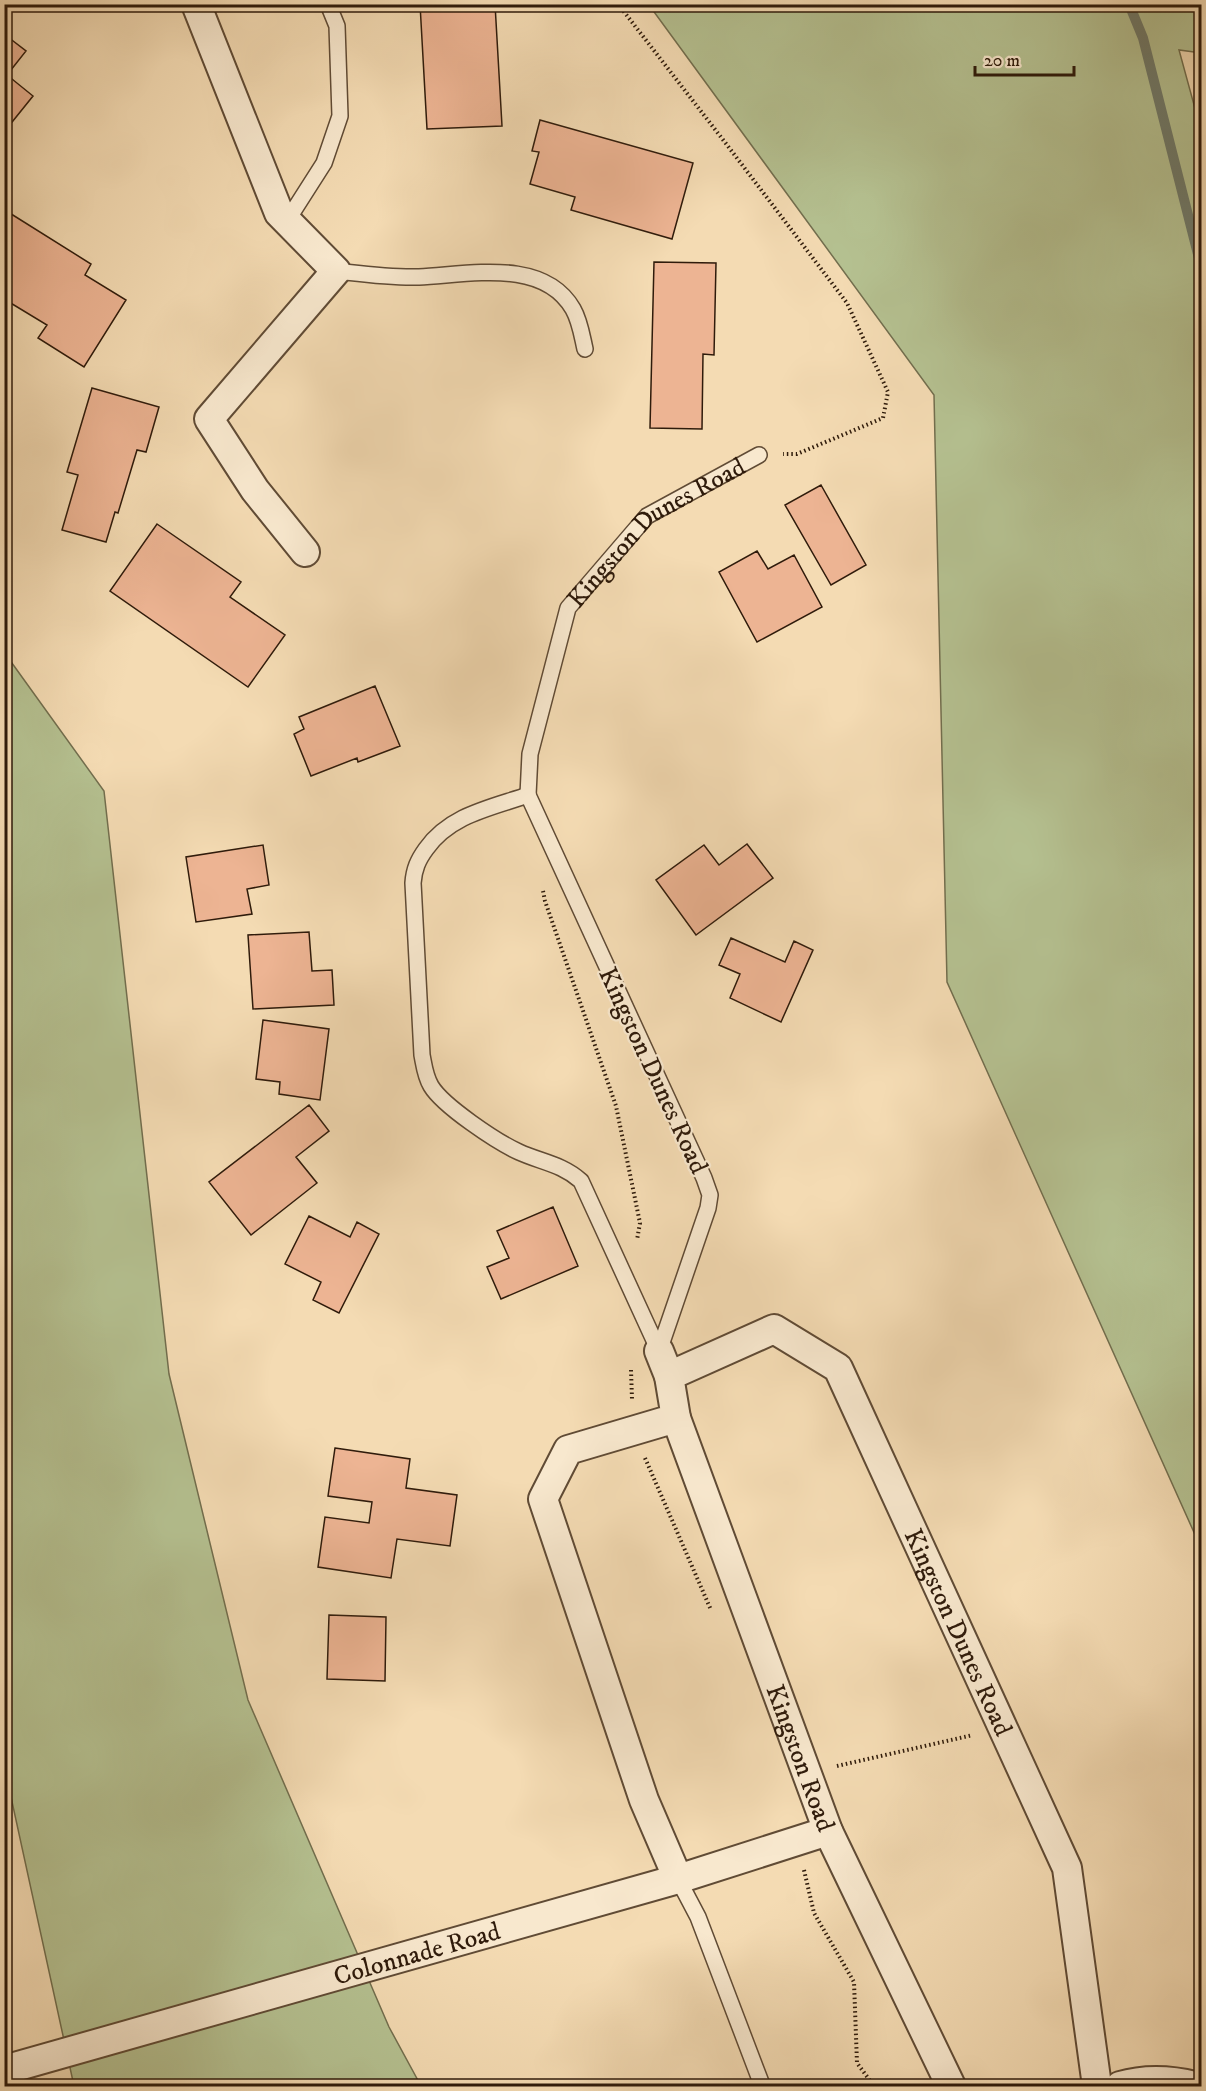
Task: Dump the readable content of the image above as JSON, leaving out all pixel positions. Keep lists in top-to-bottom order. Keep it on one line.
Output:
{"streets":{"street":["Kingston Dunes Road","Kingston Road","Colonnade Road"]},"crossings":[["Kingston Dunes Road","Kingston Road"],["Kingston Road","Colonnade Road"]],"scale_bar":"20 m"}
